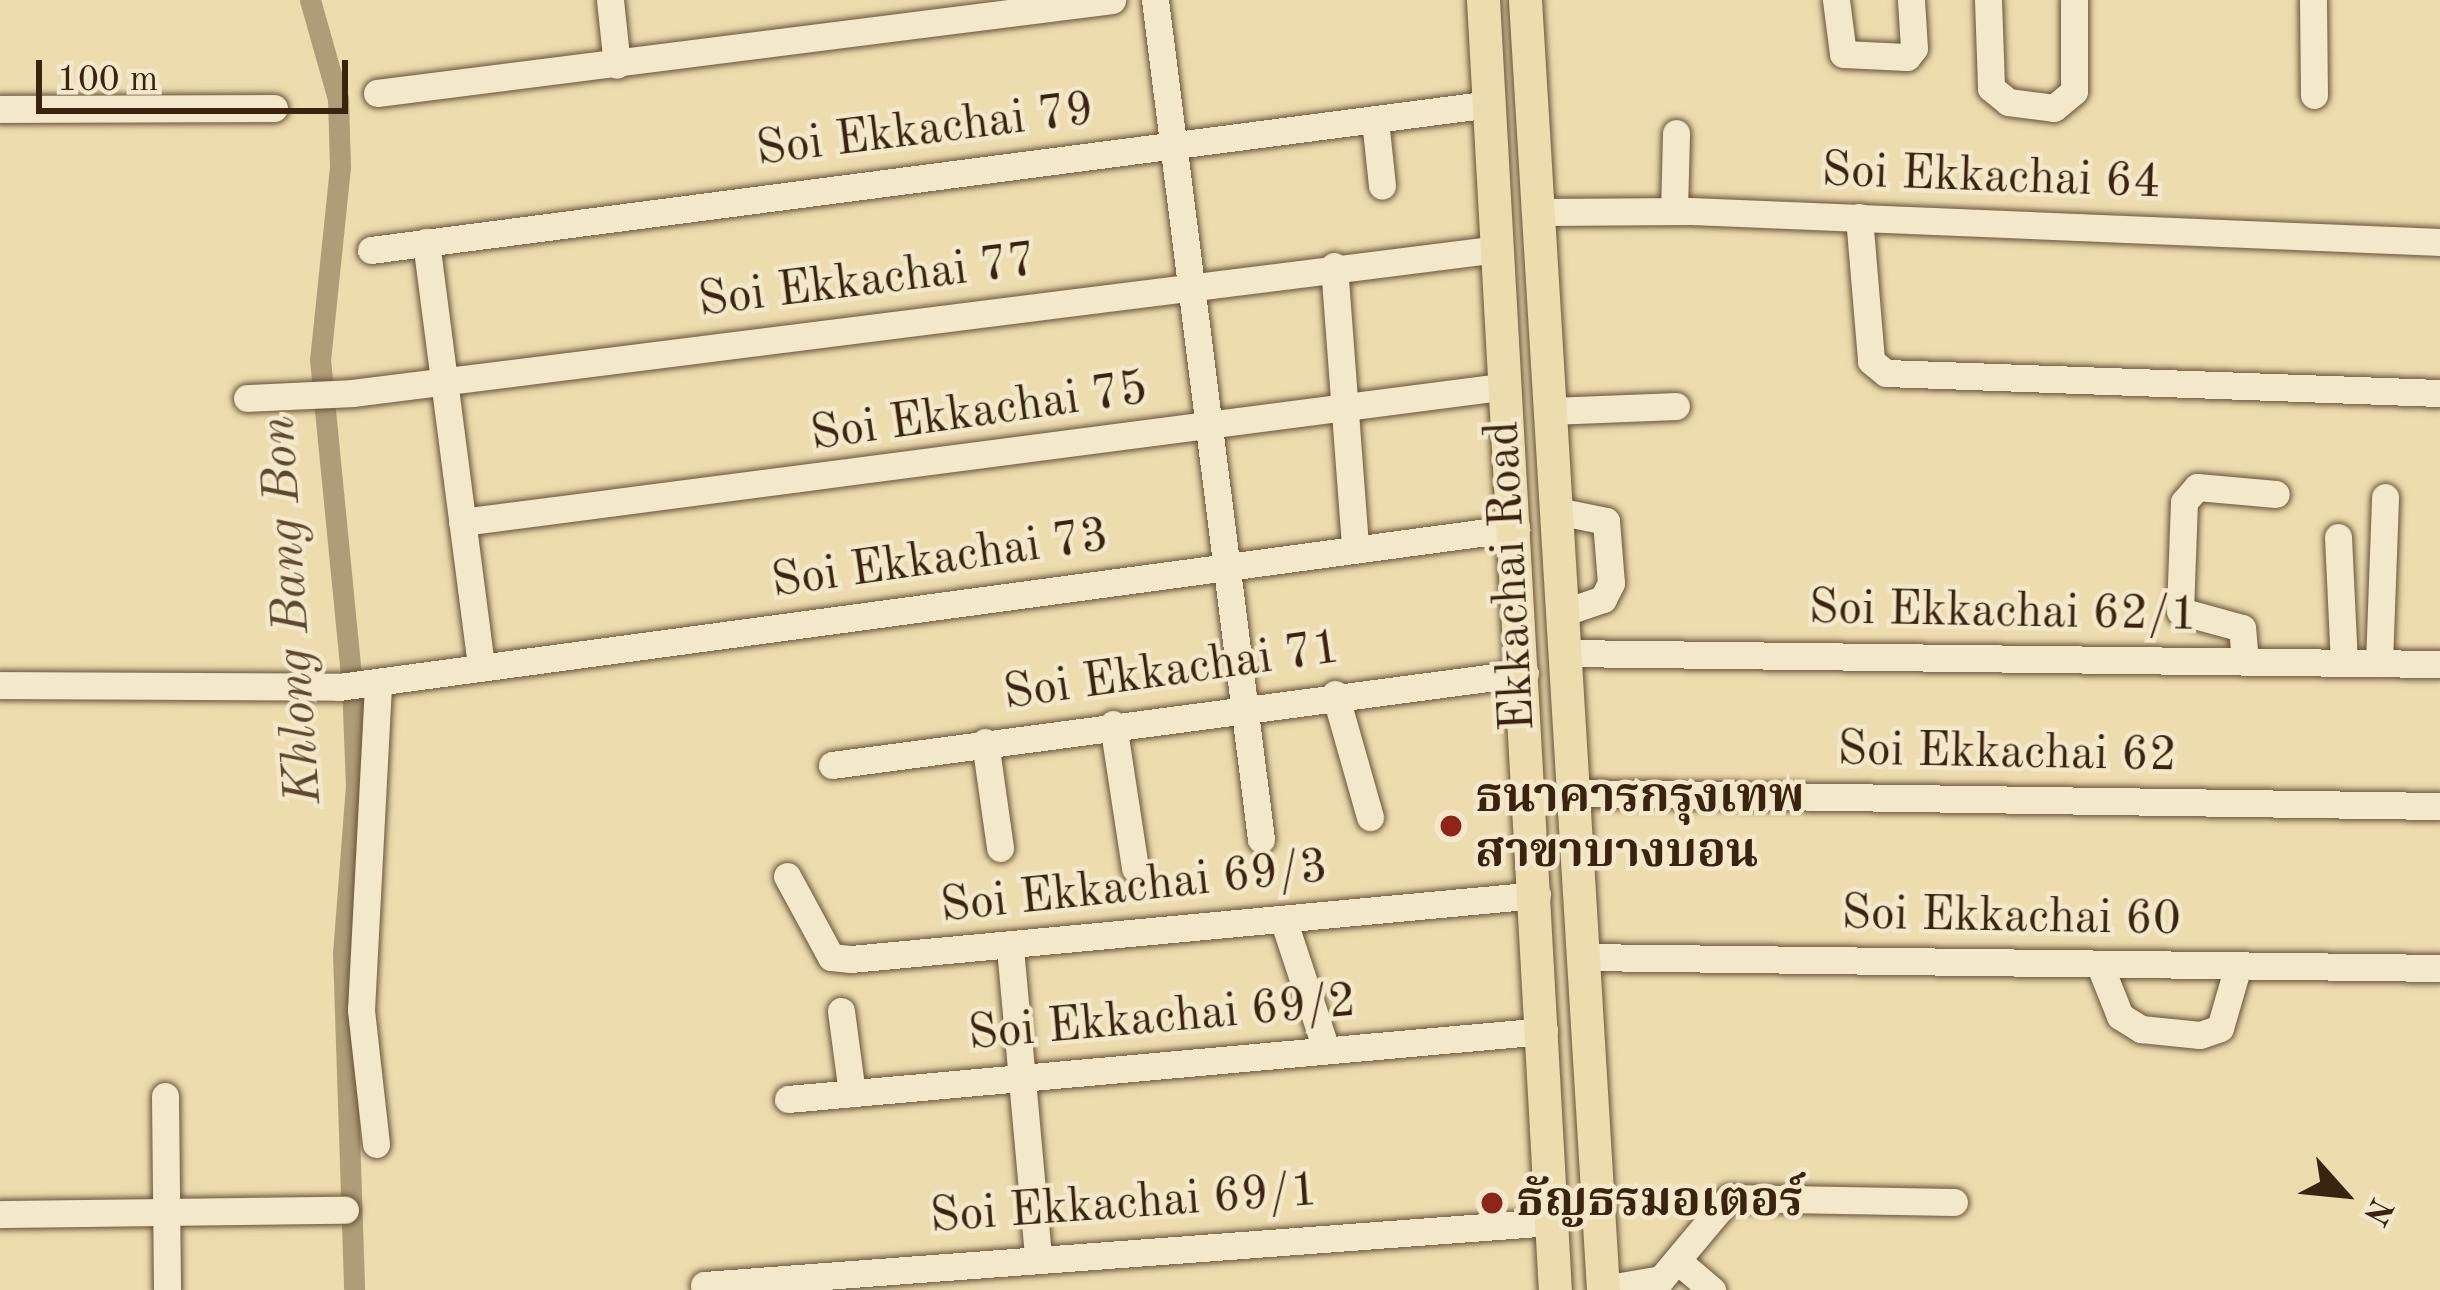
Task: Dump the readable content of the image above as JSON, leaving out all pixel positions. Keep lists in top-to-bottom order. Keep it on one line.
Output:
{"streets":{"main road":["Ekkachai Road"],"street":["Soi Ekkachai 79","Soi Ekkachai 64","Soi Ekkachai 77","Soi Ekkachai 75","Soi Ekkachai 73","Soi Ekkachai 62/1","Soi Ekkachai 71","Soi Ekkachai 62","Soi Ekkachai 69/3","Soi Ekkachai 60","Soi Ekkachai 69/2","Soi Ekkachai 69/1"]},"crossings":[["Soi Ekkachai 79","Ekkachai Road"],["Soi Ekkachai 64","Ekkachai Road"],["Soi Ekkachai 77","Ekkachai Road"],["Soi Ekkachai 75","Ekkachai Road"],["Soi Ekkachai 73","Ekkachai Road"],["Ekkachai Road","Soi Ekkachai 62/1"],["Ekkachai Road","Soi Ekkachai 71"],["Ekkachai Road","Soi Ekkachai 62"],["Ekkachai Road","Soi Ekkachai 69/3"],["Ekkachai Road","Soi Ekkachai 60"],["Ekkachai Road","Soi Ekkachai 69/2"],["Ekkachai Road","Soi Ekkachai 69/1"]],"water":["Khlong Bang Bon"],"places":["ธนาคารกรุงเทพ สาขาบางบอน","ธัญธรมอเตอร์"],"scale_bar":"100 m","north":"bottom right"}
